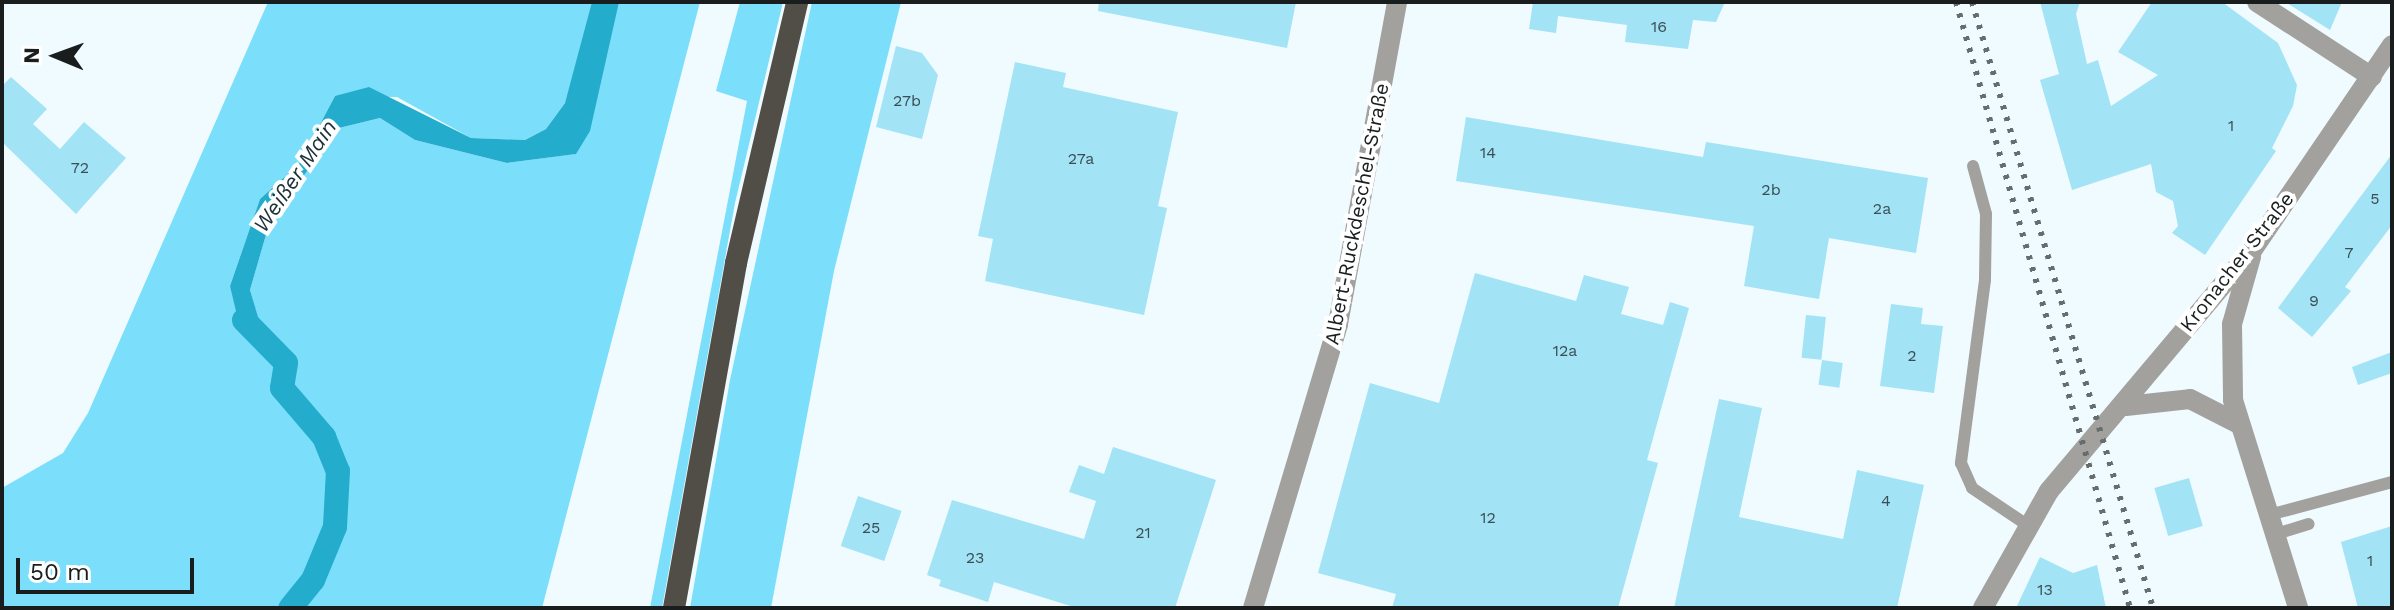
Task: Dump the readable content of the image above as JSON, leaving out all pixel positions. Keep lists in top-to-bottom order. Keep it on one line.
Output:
{"streets":{"street":["Albert-Ruckdeschel-Straße","Kronacher Straße"]},"water":["Weißer Main"],"house_numbers":["16","27b","1","14","27a","72","2b","5","2a","7","9","12a","2","4","12","25","21","23","1","13"],"scale_bar":"50 m","north":"left"}
